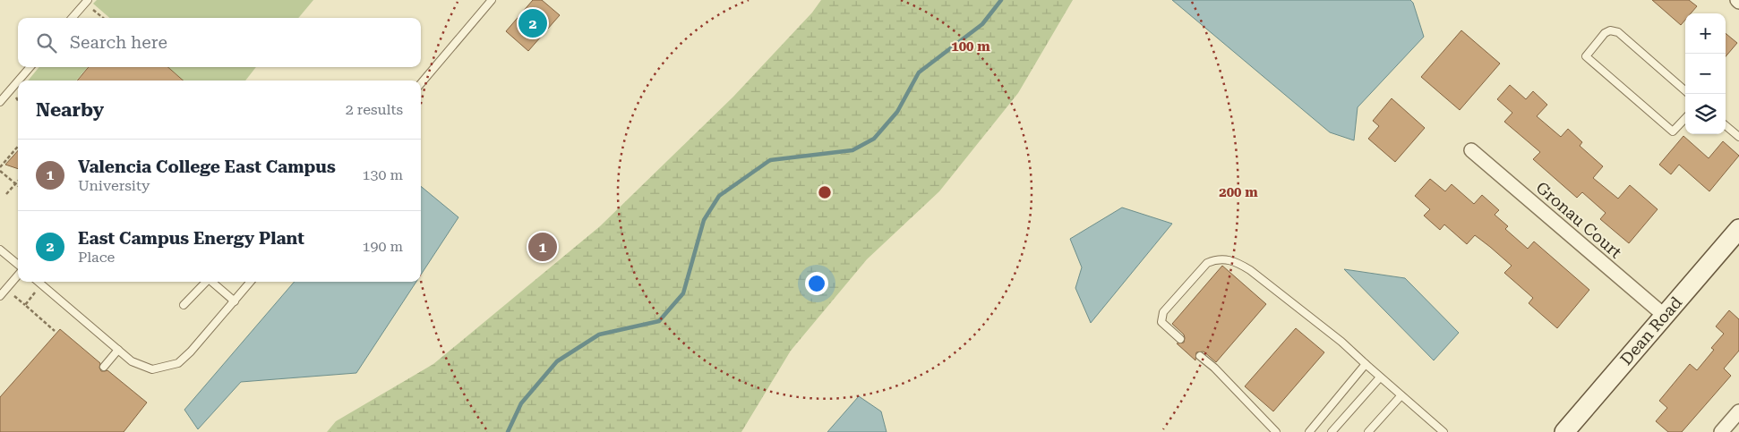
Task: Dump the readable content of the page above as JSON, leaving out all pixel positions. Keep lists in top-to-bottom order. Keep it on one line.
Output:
{"streets":{"main road":["Dean Road"],"street":["Gronau Court"]},"crossings":[["Gronau Court","Dean Road"]],"page":{"pins":["2","1"],"map_buttons":["+","−"],"search":"Search here","heading":["Nearby","2 results"],"list":[{"mark":"1","name":"Valencia College East Campus","note":"University","value":"130 m"},{"mark":"2","name":"East Campus Energy Plant","note":"Place","value":"190 m"}]},"rings":["100 m","200 m"]}
